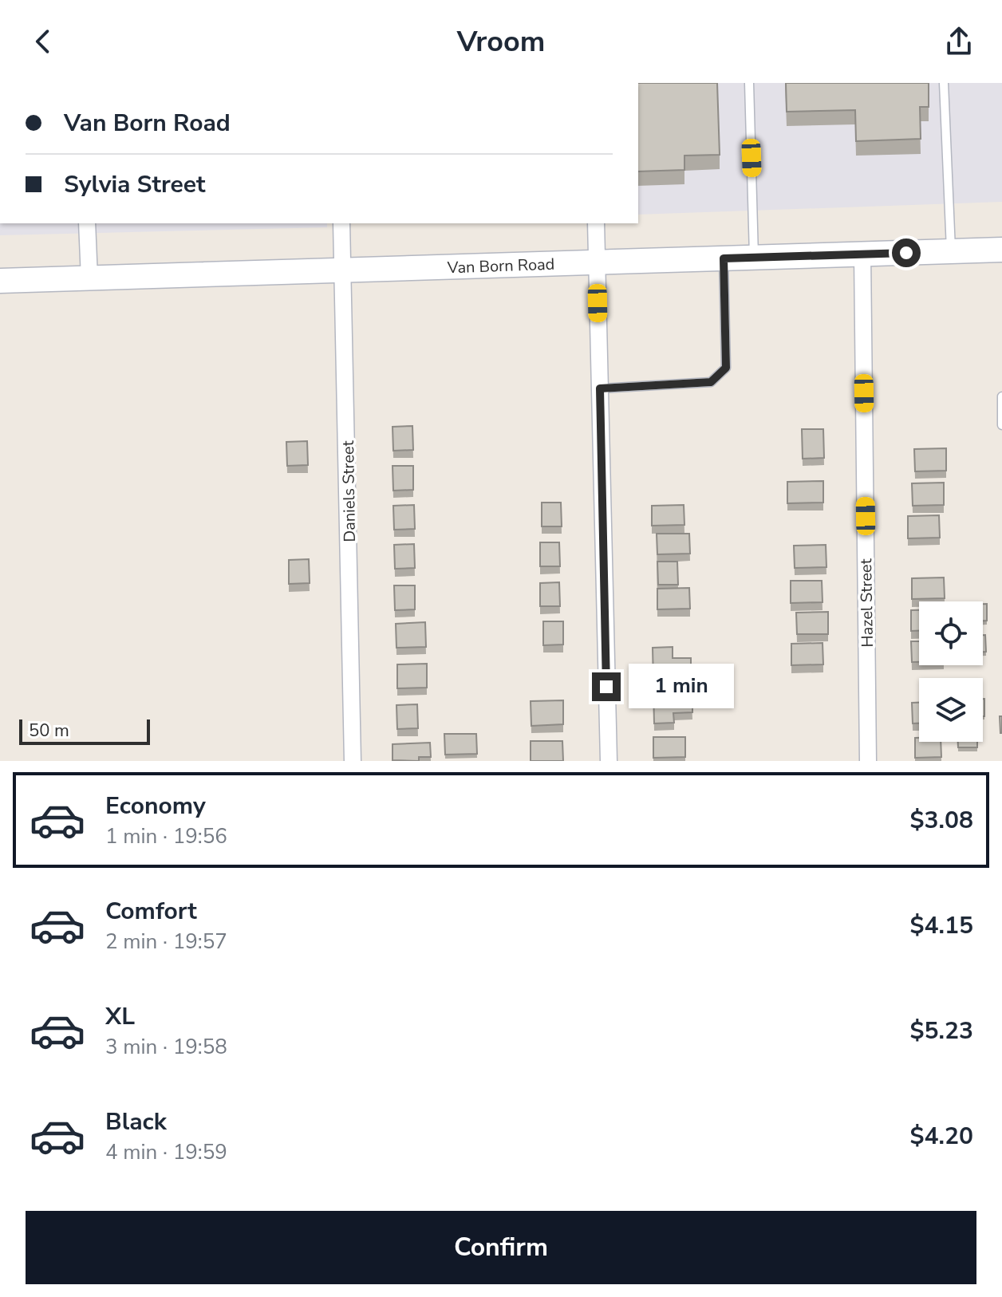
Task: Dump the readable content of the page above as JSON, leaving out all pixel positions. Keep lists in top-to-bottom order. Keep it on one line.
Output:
{"streets":{"main road":["Van Born Road"],"street":["Daniels Street","Hazel Street"]},"crossings":[["Van Born Road","Daniels Street"],["Van Born Road","Hazel Street"]],"scale_bar":"50 m","page":{"header":"Vroom","banner":["Van Born Road","Sylvia Street"],"bubble":"1 min","scale":"50 m","list":[{"name":"Economy","note":"1 min · 19:56","value":"$3.08"},{"name":"Comfort","note":"2 min · 19:57","value":"$4.15"},{"name":"XL","note":"3 min · 19:58","value":"$5.23"},{"name":"Black","note":"4 min · 19:59","value":"$4.20"}],"buttons":"Confirm"}}
